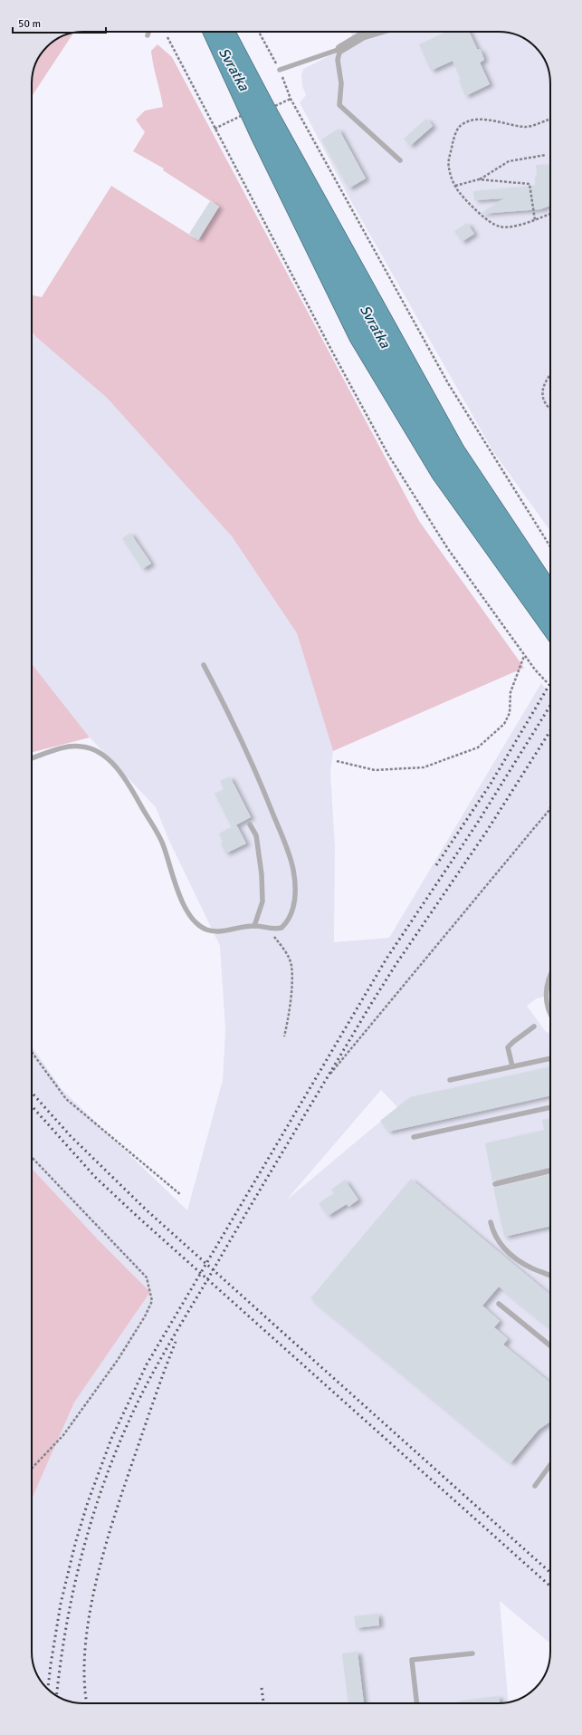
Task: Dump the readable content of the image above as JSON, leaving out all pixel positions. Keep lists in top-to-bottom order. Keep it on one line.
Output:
{"water":["Svratka"],"scale_bar":"50 m"}
